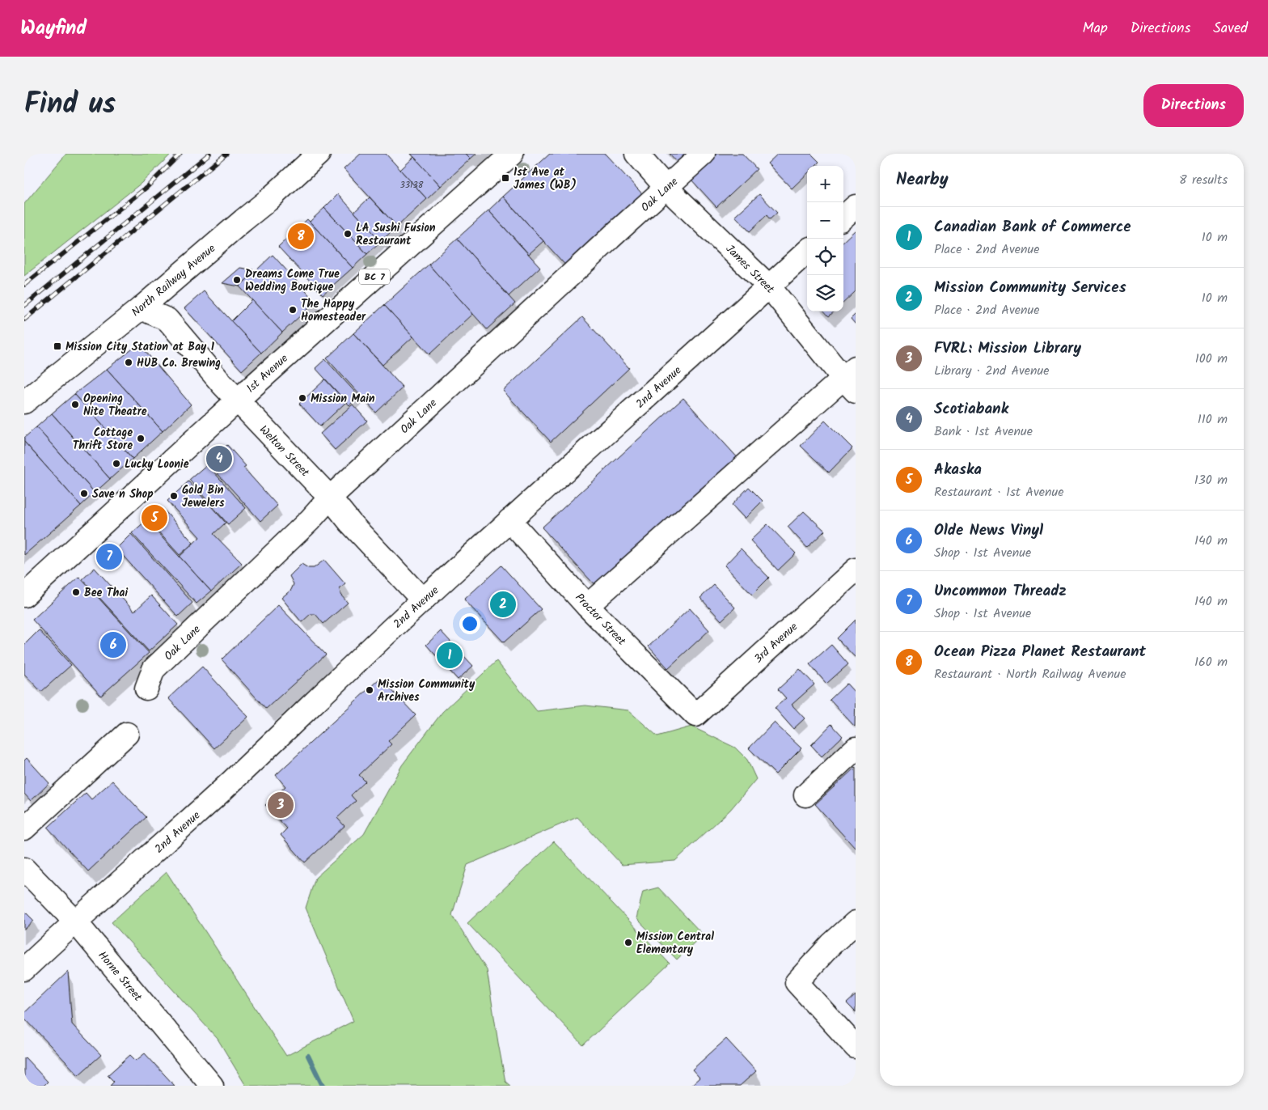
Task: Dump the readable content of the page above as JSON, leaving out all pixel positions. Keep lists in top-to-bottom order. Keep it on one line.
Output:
{"streets":{"street":["Oak Lane","James Street","BC 7","North Railway Avenue","1st Avenue","2nd Avenue","Welton Street","Proctor Street","3rd Avenue","Horne Street"]},"crossings":[["Oak Lane","James Street"],["Oak Lane","Welton Street"],["James Street","2nd Avenue"],["North Railway Avenue","Welton Street"],["1st Avenue","Welton Street"],["2nd Avenue","Welton Street"],["2nd Avenue","Proctor Street"],["2nd Avenue","Horne Street"],["Proctor Street","3rd Avenue"]],"places":{"transit":["1st Ave at James (WB)","Mission City Station at Bay 1"],"other":["LA Sushi Fusion Restaurant","Dreams Come True Wedding Boutique","The Happy Homesteader","HUB Co. Brewing","Mission Main","Opening Nite Theatre","Cottage Thrift Store","Lucky Loonie","Save n Shop","Gold Bin Jewelers","Bee Thai","Mission Community Archives","Mission Central Elementary"]},"house_numbers":["33138"],"page":{"header":"Wayfind","nav":["Map","Directions","Saved"],"title":"Find us","buttons":"Directions","heading":["Nearby","8 results"],"map_buttons":["+","−"],"list":[{"mark":"1","name":"Canadian Bank of Commerce","note":"Place · 2nd Avenue","value":"10 m"},{"mark":"2","name":"Mission Community Services","note":"Place · 2nd Avenue","value":"10 m"},{"mark":"3","name":"FVRL: Mission Library","note":"Library · 2nd Avenue","value":"100 m"},{"mark":"4","name":"Scotiabank","note":"Bank · 1st Avenue","value":"110 m"},{"mark":"5","name":"Akaska","note":"Restaurant · 1st Avenue","value":"130 m"},{"mark":"6","name":"Olde News Vinyl","note":"Shop · 1st Avenue","value":"140 m"},{"mark":"7","name":"Uncommon Threadz","note":"Shop · 1st Avenue","value":"140 m"},{"mark":"8","name":"Ocean Pizza Planet Restaurant","note":"Restaurant · North Railway Avenue","value":"160 m"}],"pins":["8","4","5","7","2","6","1","3"]}}
